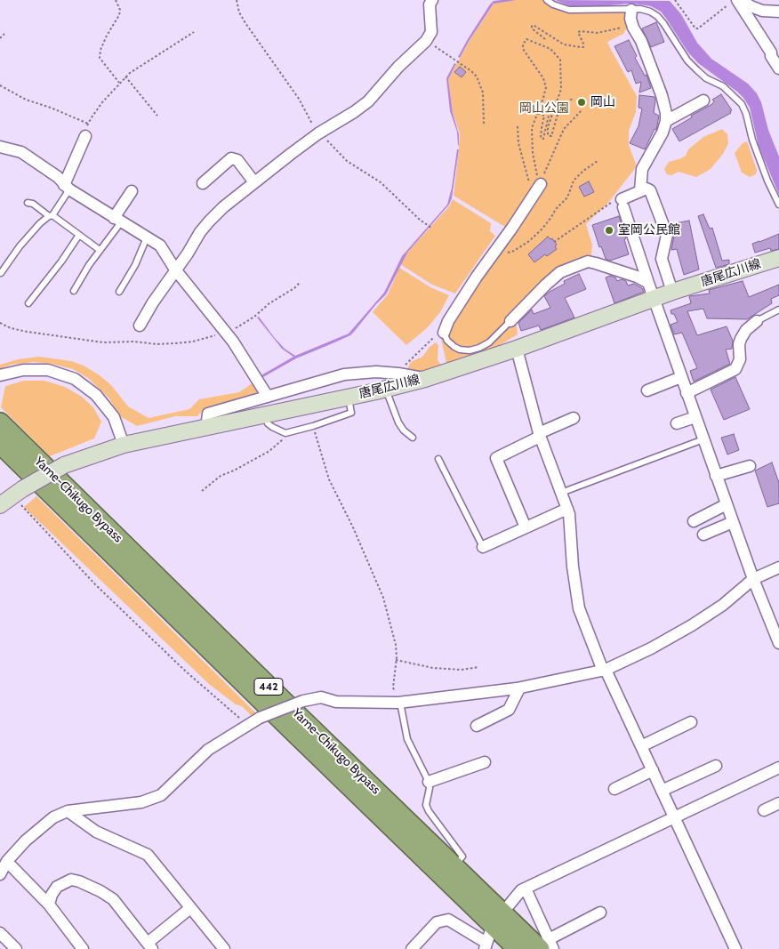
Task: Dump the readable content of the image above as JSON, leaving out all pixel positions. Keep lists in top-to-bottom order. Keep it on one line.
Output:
{"streets":{"highway":["Yame-Chikugo Bypass","442"],"main road":["唐尾広川線"]},"parks":["岡山公園"],"places":["岡山","室岡公民館"]}
